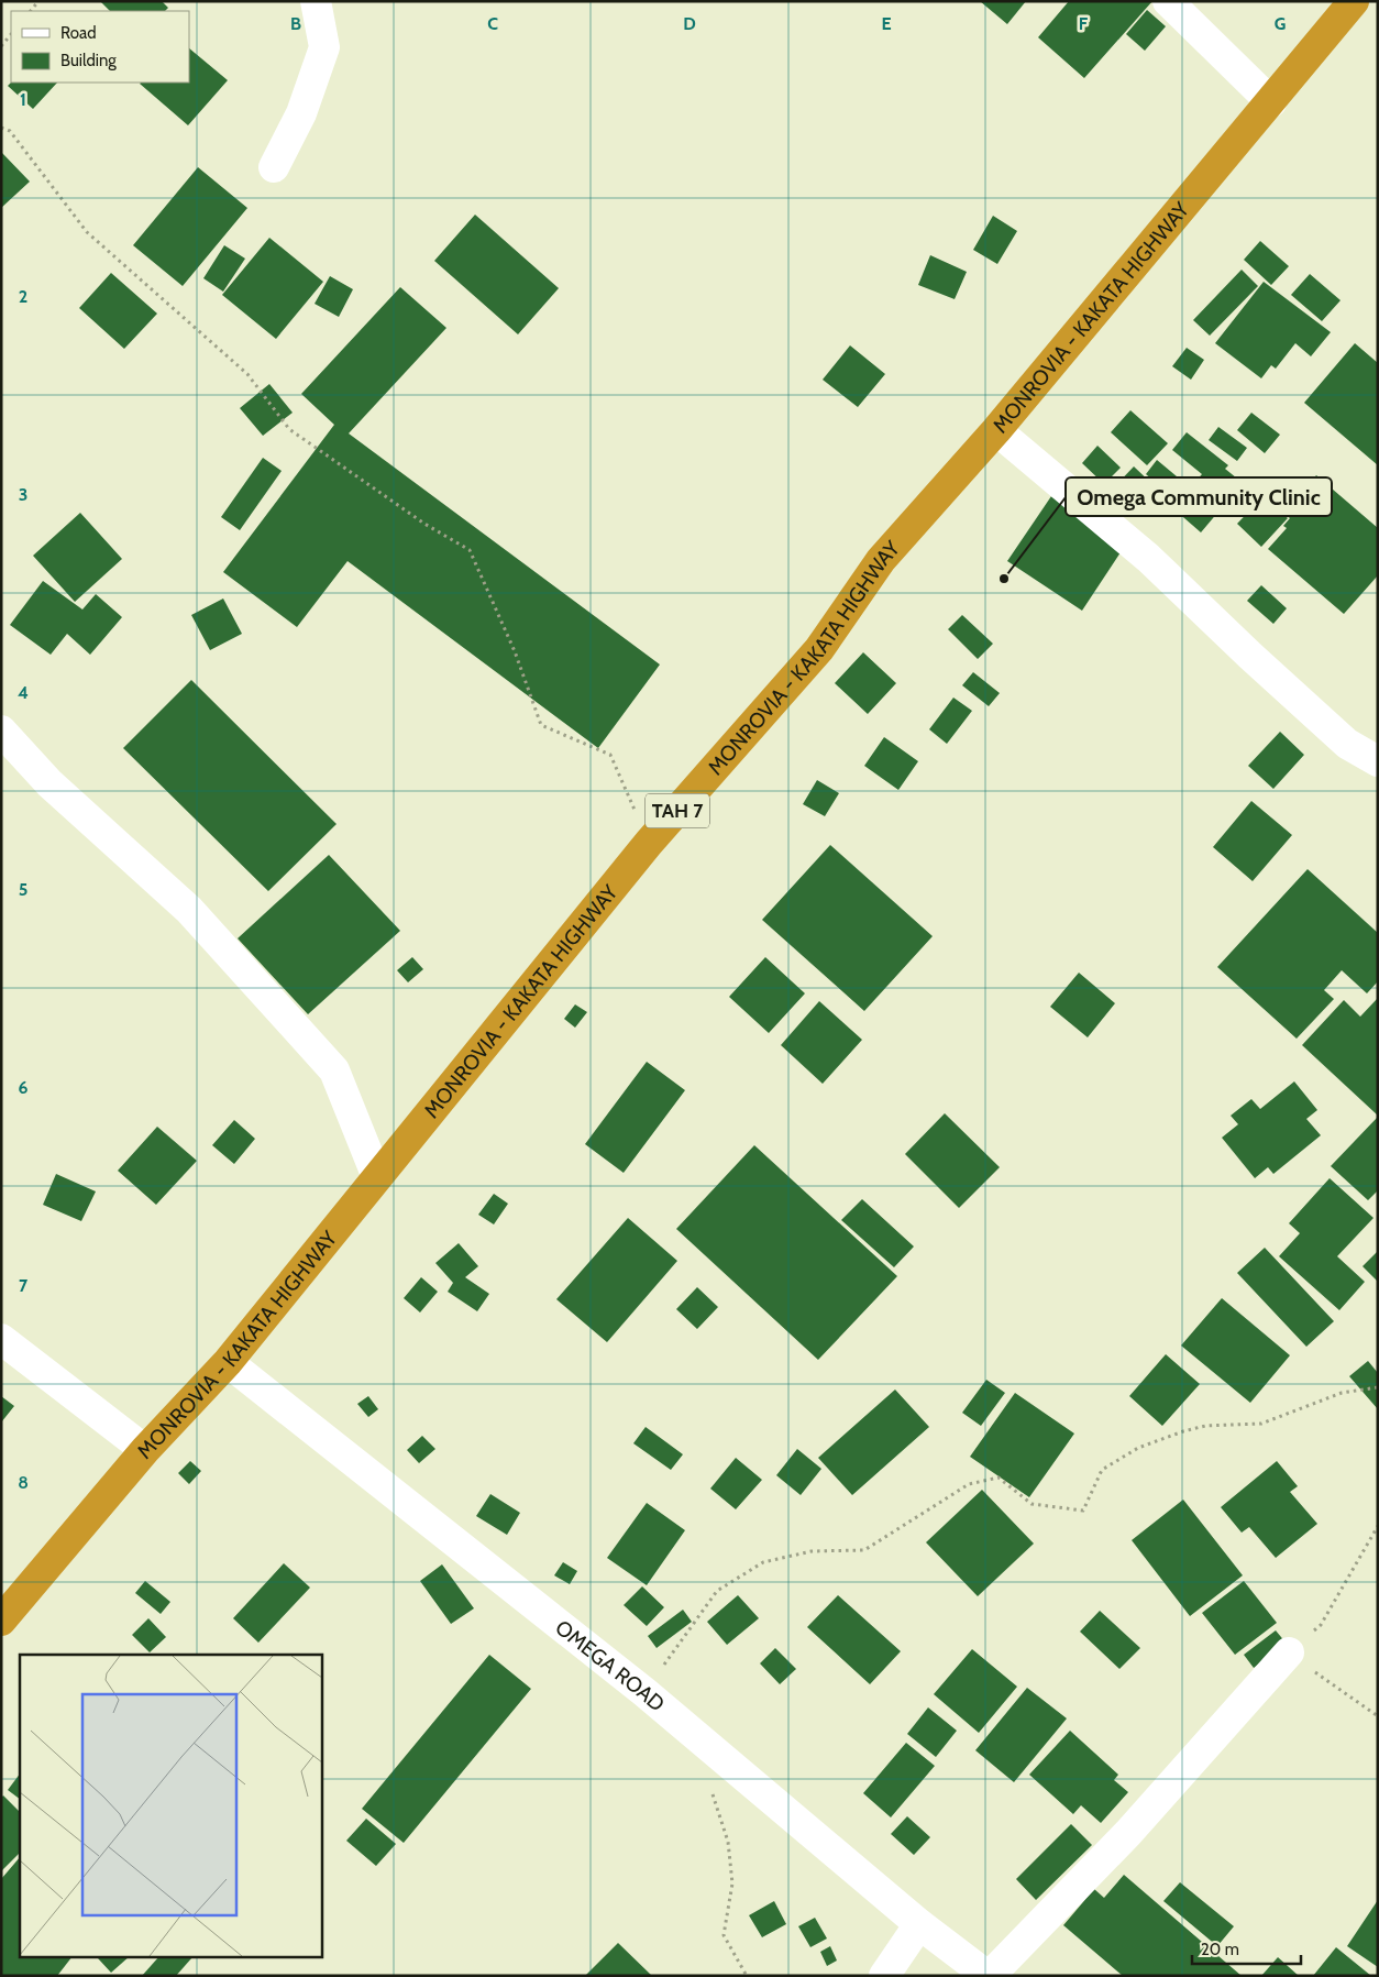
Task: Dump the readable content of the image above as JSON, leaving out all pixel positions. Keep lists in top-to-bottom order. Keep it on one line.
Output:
{"streets":{"highway":["MONROVIA - KAKATA HIGHWAY","TAH 7"],"street":["OMEGA ROAD"]},"crossings":[["MONROVIA - KAKATA HIGHWAY","OMEGA ROAD"]],"places":["Omega Community Clinic"],"legend":["Road","Building"],"scale_bar":"20 m","grid":{"columns":["B","C","D","E","F","G"],"rows":["1","2","3","4","5","6","7","8"]}}
